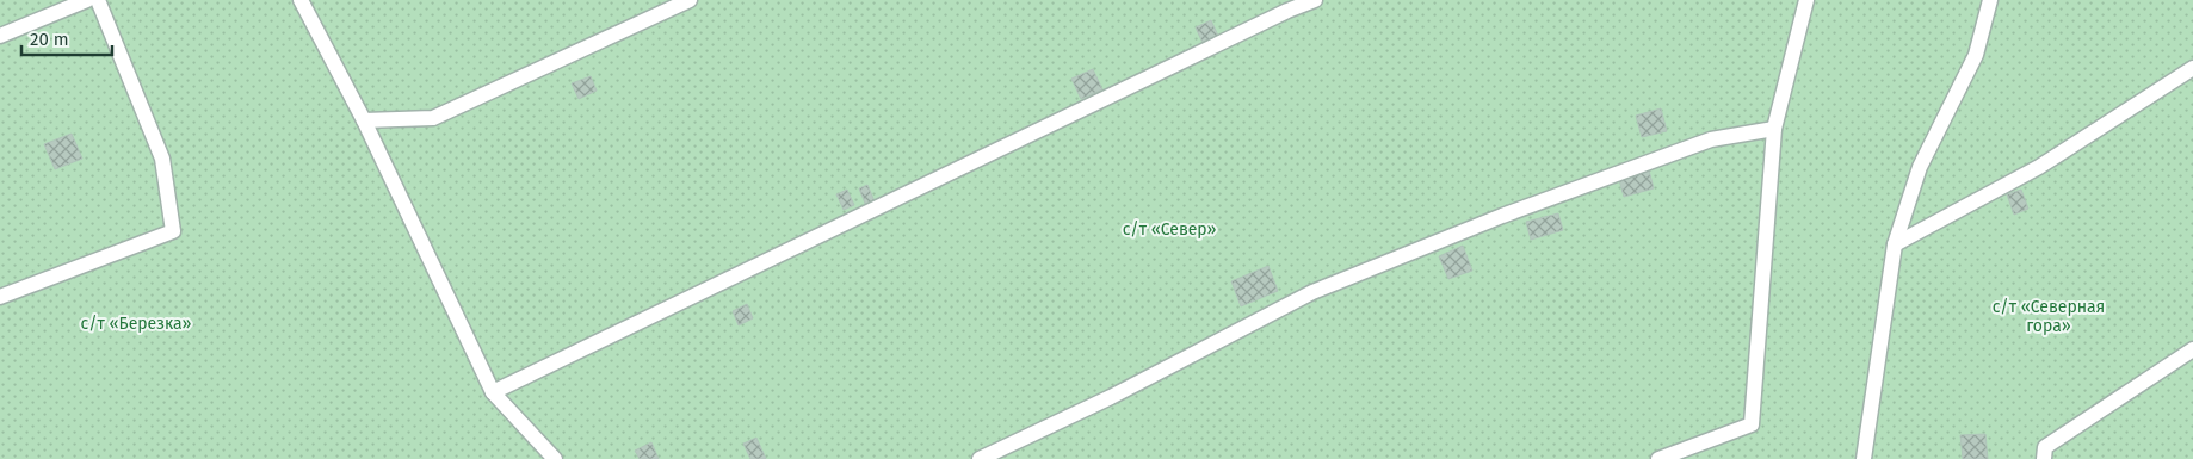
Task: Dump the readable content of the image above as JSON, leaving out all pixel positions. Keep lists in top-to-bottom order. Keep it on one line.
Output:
{"parks":["с/т «Север»","с/т «Северная гора»","с/т «Березка»"],"scale_bar":"20 m"}
